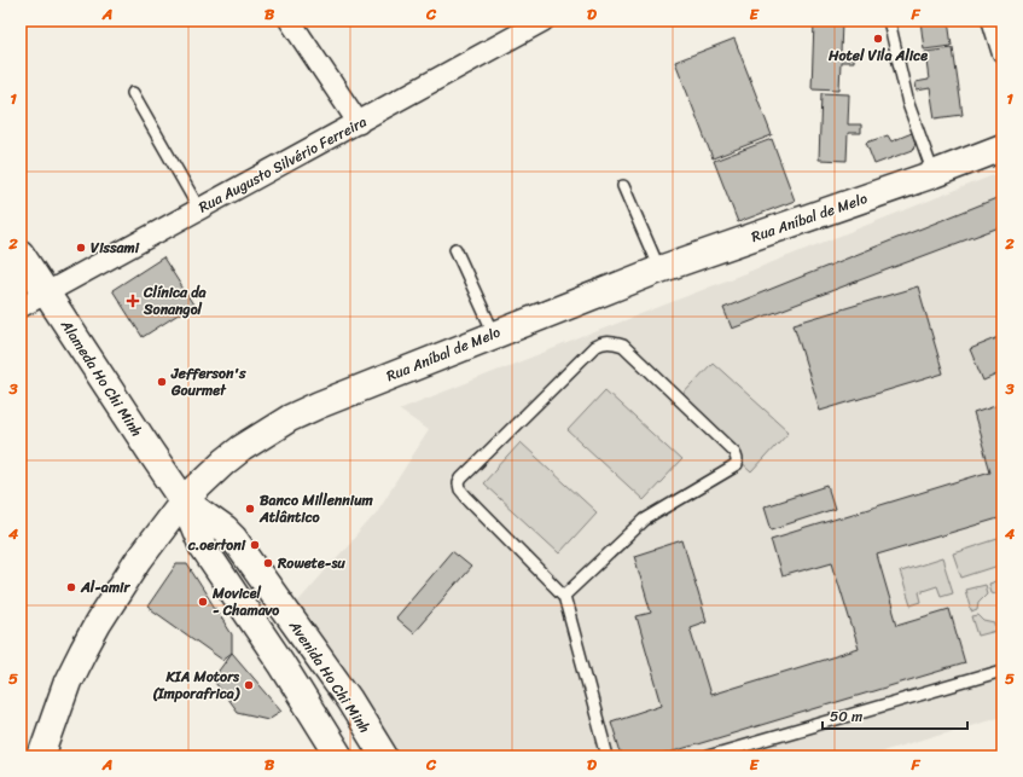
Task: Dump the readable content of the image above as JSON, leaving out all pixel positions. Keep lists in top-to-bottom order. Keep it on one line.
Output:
{"streets":{"street":["Rua Augusto Silvério Ferreira","Rua Aníbal de Melo","Alameda Ho Chi Minh","Avenida Ho Chi Minh"]},"crossings":[["Rua Augusto Silvério Ferreira","Alameda Ho Chi Minh"],["Rua Aníbal de Melo","Alameda Ho Chi Minh"],["Rua Aníbal de Melo","Avenida Ho Chi Minh"],["Alameda Ho Chi Minh","Avenida Ho Chi Minh"]],"places":{"other":["Hotel Vila Alice","Vissami","Jefferson's Gourmet","Banco Millennium Atlântico","c.oertoni","Rowete-su","Al-amir","Movicel - Chamavo","KIA Motors (Imporafrica)"],"health":["Clínica da Sonangol"]},"scale_bar":"50 m","grid":{"columns":["A","B","C","D","E","F"],"rows":["1","2","3","4","5"]}}
